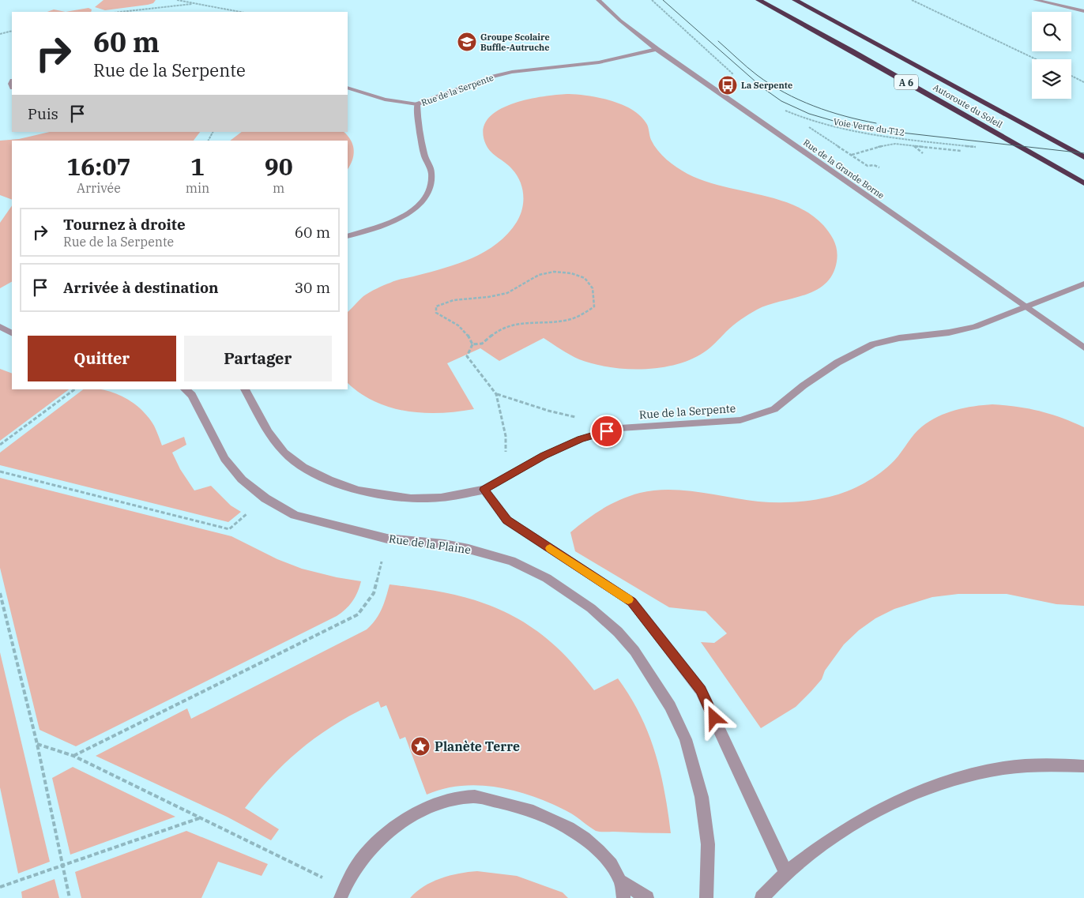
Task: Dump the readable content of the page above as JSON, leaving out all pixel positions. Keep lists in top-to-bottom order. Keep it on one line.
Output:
{"streets":{"highway":["A 6","Autoroute du Soleil"],"street":["Rue de la Serpente","Rue de la Grande Borne","Rue de la Plaine"],"path":["Voie Verte du T12"]},"crossings":[["Rue de la Serpente","Rue de la Grande Borne"]],"places":{"school or university":["Groupe Scolaire Buffle-Autruche"],"bus stop":["La Serpente"],"place":["Planète Terre"]},"page":{"turn":["60 m","Rue de la Serpente"],"then":"Puis","eta":["16:07","Arrivée","1","min","90","m"],"list":[{"name":"Tournez à droite","note":"Rue de la Serpente","value":"60 m"},{"name":"Arrivée à destination","value":"30 m"}],"buttons":["Quitter","Partager"]}}
